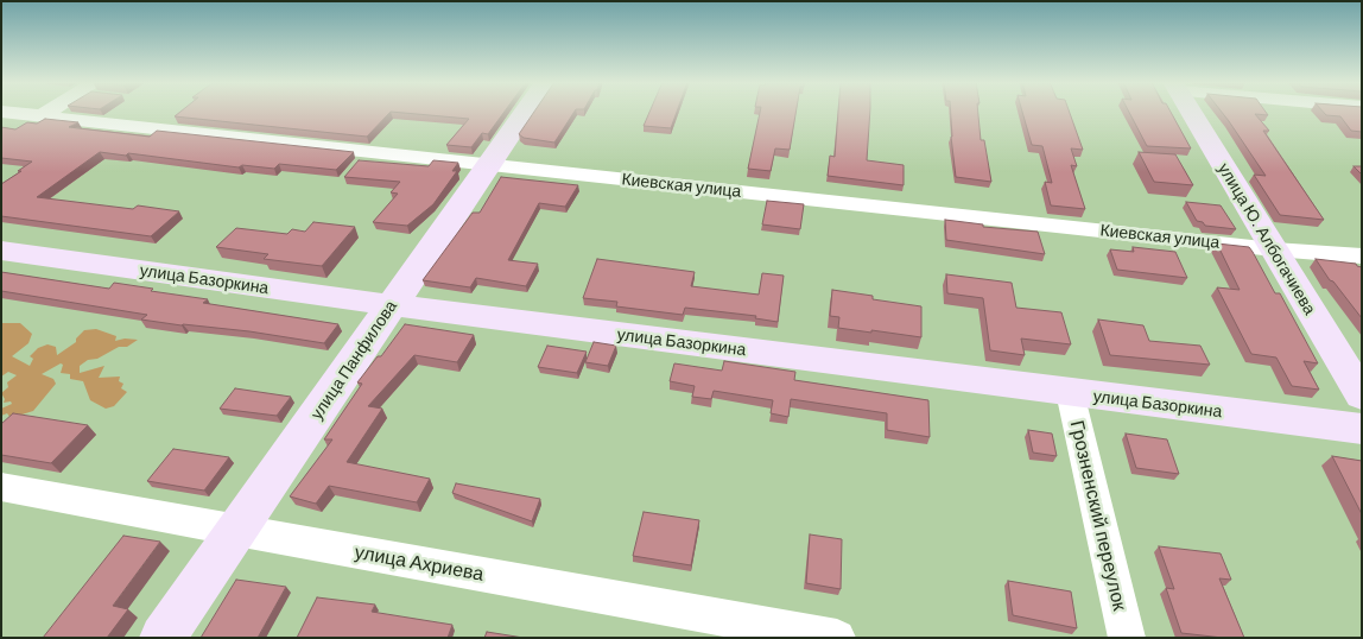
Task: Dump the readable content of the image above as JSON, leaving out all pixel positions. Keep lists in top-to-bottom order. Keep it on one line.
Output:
{"streets":{"street":["Киевская улица","улица Ю. Албогачиева","улица Базоркина","улица Панфилова","Грозненский переулок","улица Ахриева"]},"crossings":[["Киевская улица","улица Ю. Албогачиева"],["Киевская улица","улица Панфилова"],["улица Базоркина","улица Панфилова"],["улица Базоркина","Грозненский переулок"],["улица Панфилова","улица Ахриева"]]}
